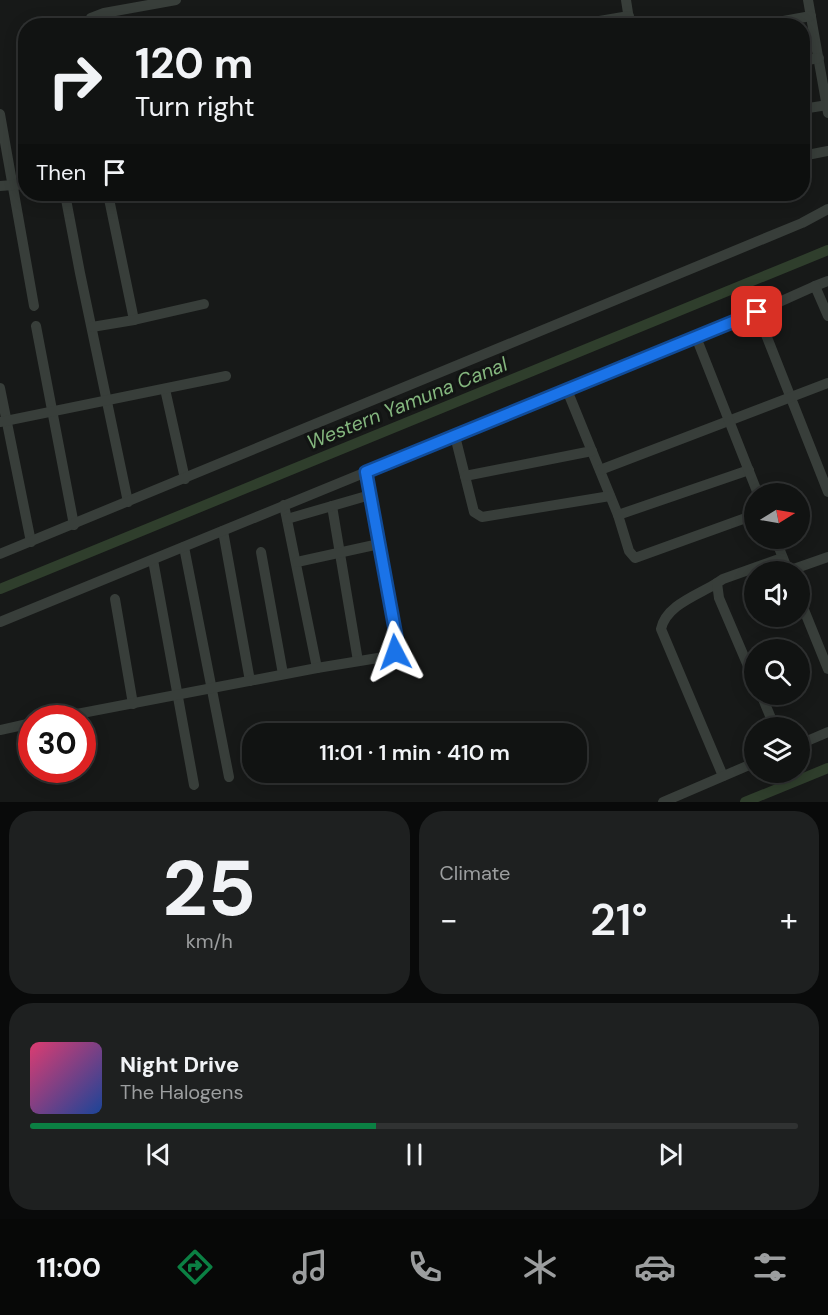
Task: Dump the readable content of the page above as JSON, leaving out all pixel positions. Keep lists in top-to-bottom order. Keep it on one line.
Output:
{"water":["Western Yamuna Canal"],"north":"right","page":{"turn":["120 m","Turn right"],"then":"Then","limit":"30","trip":"11:01 · 1 min · 410 m","tile":[["25","km/h"],"Climate"],"heat":["−","21°","+"],"song":["Night Drive","The Halogens"],"tabs":"11:00"}}
